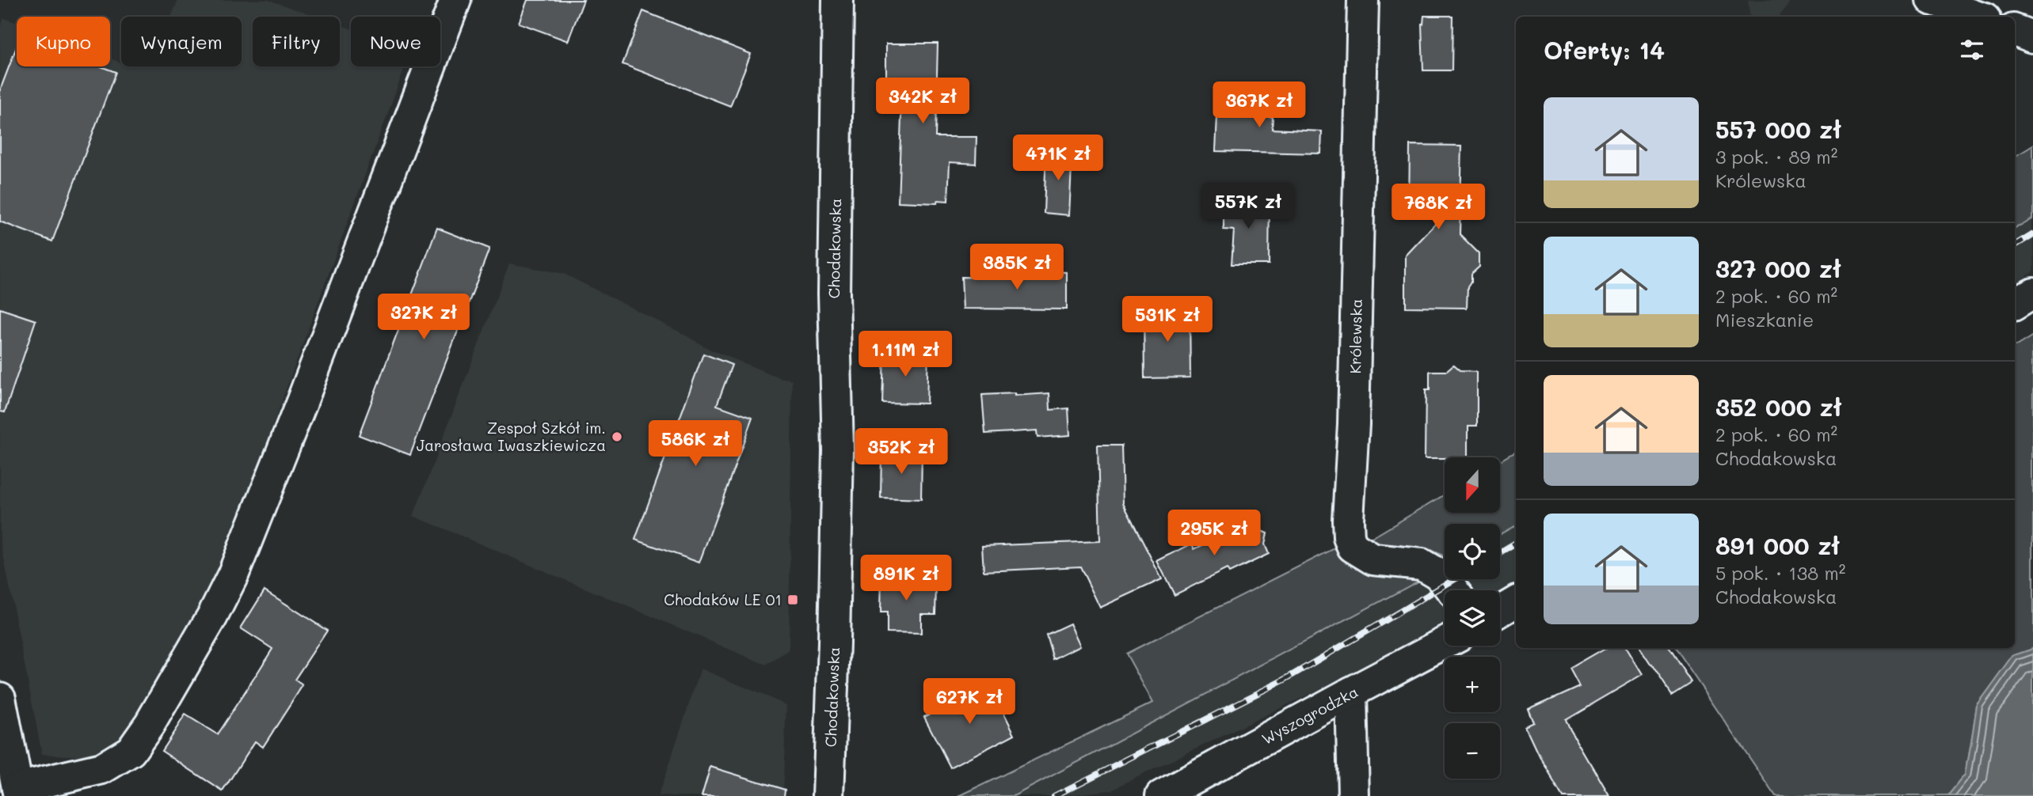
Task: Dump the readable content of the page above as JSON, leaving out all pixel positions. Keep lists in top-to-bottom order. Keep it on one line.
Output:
{"streets":{"street":["Chodakowska","Królewska","Wyszogrodzka"]},"places":{"other":["Zespoł Szkół im. Jarosława Iwaszkiewicza"],"transit":["Chodaków LE 01"]},"north":"bottom","page":{"chip":["Kupno","Wynajem","Filtry","Nowe"],"heading":"Oferty: 14","price":["342K zł","367K zł","471K zł","557K zł","768K zł","385K zł","327K zł","531K zł","1.11M zł","586K zł","352K zł","295K zł","891K zł","627K zł"],"list":[{"name":"557 000 zł","note":"3 pok. · 89 m² · Królewska"},{"name":"327 000 zł","note":"2 pok. · 60 m² · Mieszkanie"},{"name":"352 000 zł","note":"2 pok. · 60 m² · Chodakowska"},{"name":"891 000 zł","note":"5 pok. · 138 m² · Chodakowska"}],"map_buttons":["+","−"]}}
